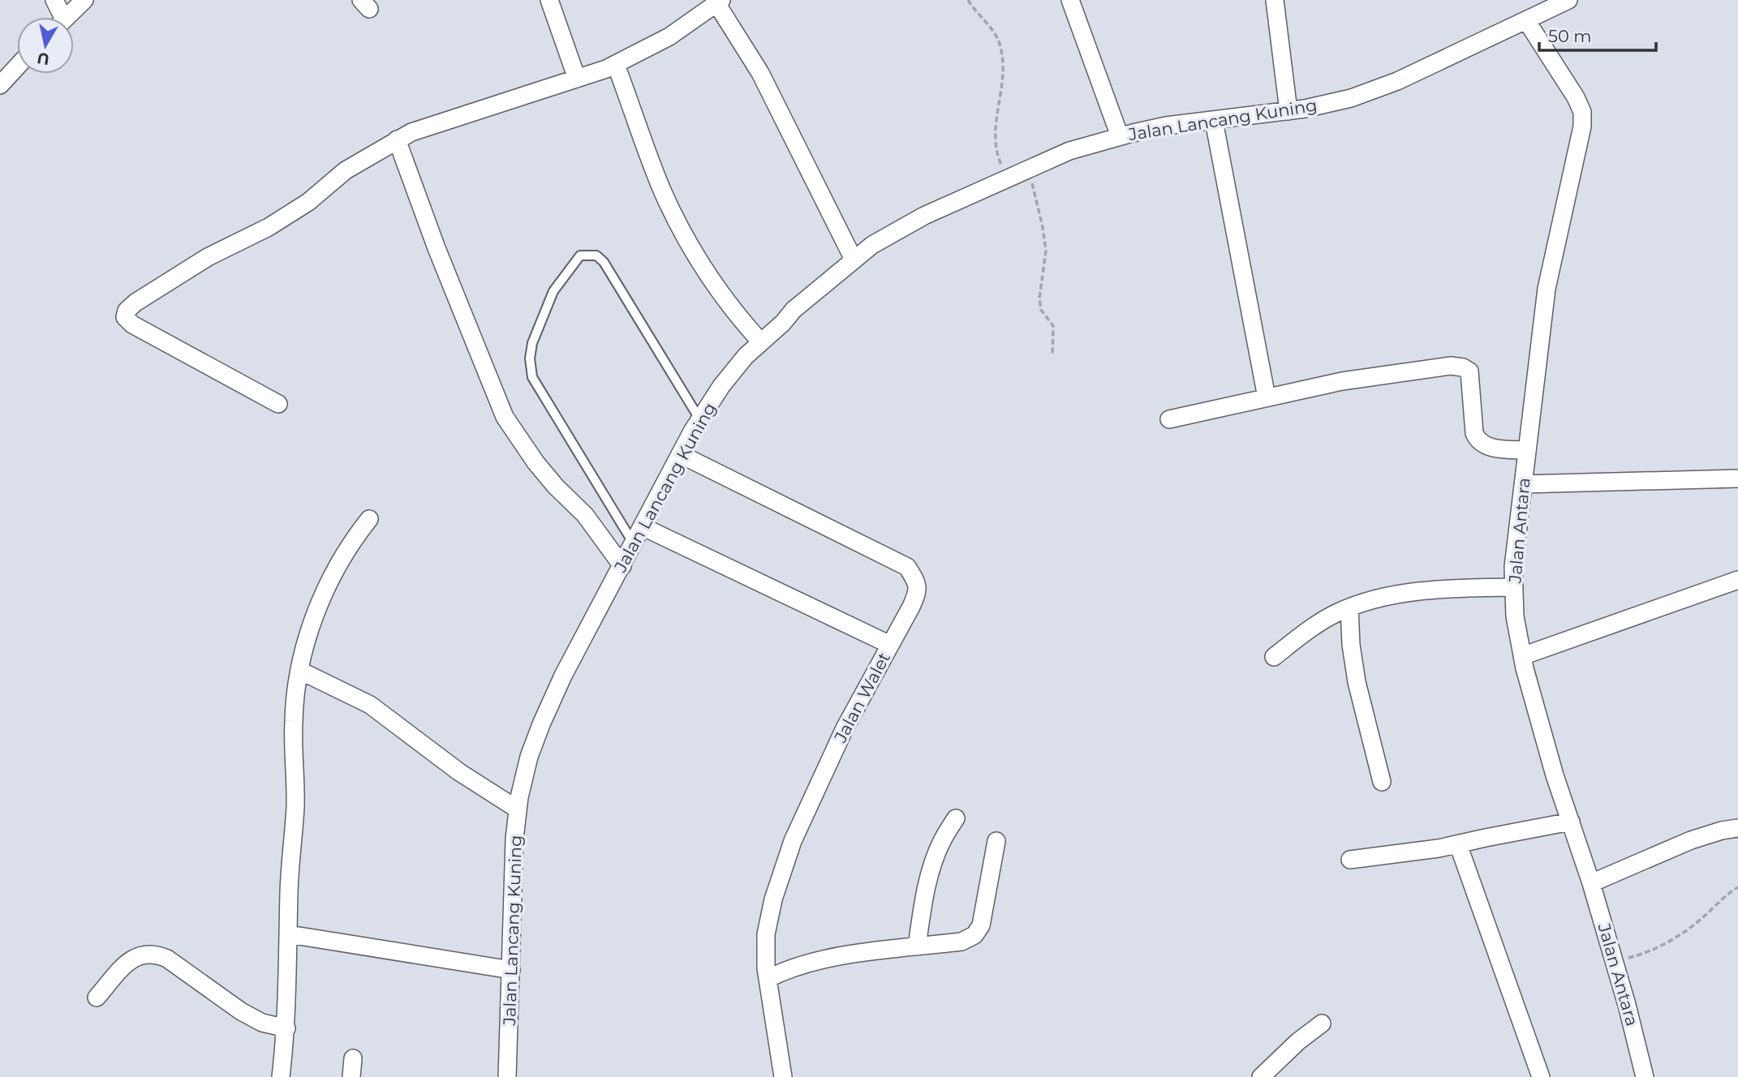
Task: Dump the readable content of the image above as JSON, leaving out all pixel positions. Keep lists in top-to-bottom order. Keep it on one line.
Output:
{"streets":{"street":["Jalan Lancang Kuning","Jalan Antara","Jalan Walet"]},"crossings":[["Jalan Lancang Kuning","Jalan Antara"],["Jalan Lancang Kuning","Jalan Walet"]],"scale_bar":"50 m","north":"bottom"}
